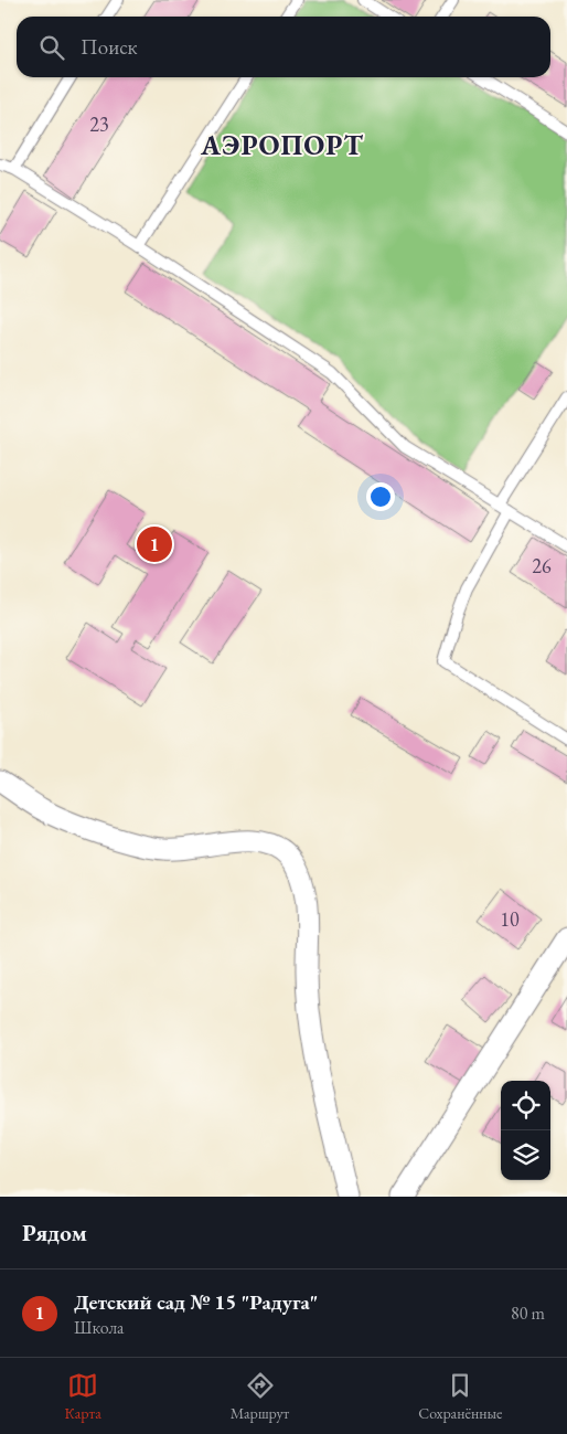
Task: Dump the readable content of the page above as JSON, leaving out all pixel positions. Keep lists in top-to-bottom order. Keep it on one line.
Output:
{"districts":["АЭРОПОРТ"],"house_numbers":["23","26","10"],"page":{"search":"Поиск","pins":"1","heading":"Рядом","list":[{"mark":"1","name":"Детский сад № 15 \"Радуга\"","note":"Школа","value":"80 m"}],"nav":["Карта","Маршрут","Сохранённые"]}}
